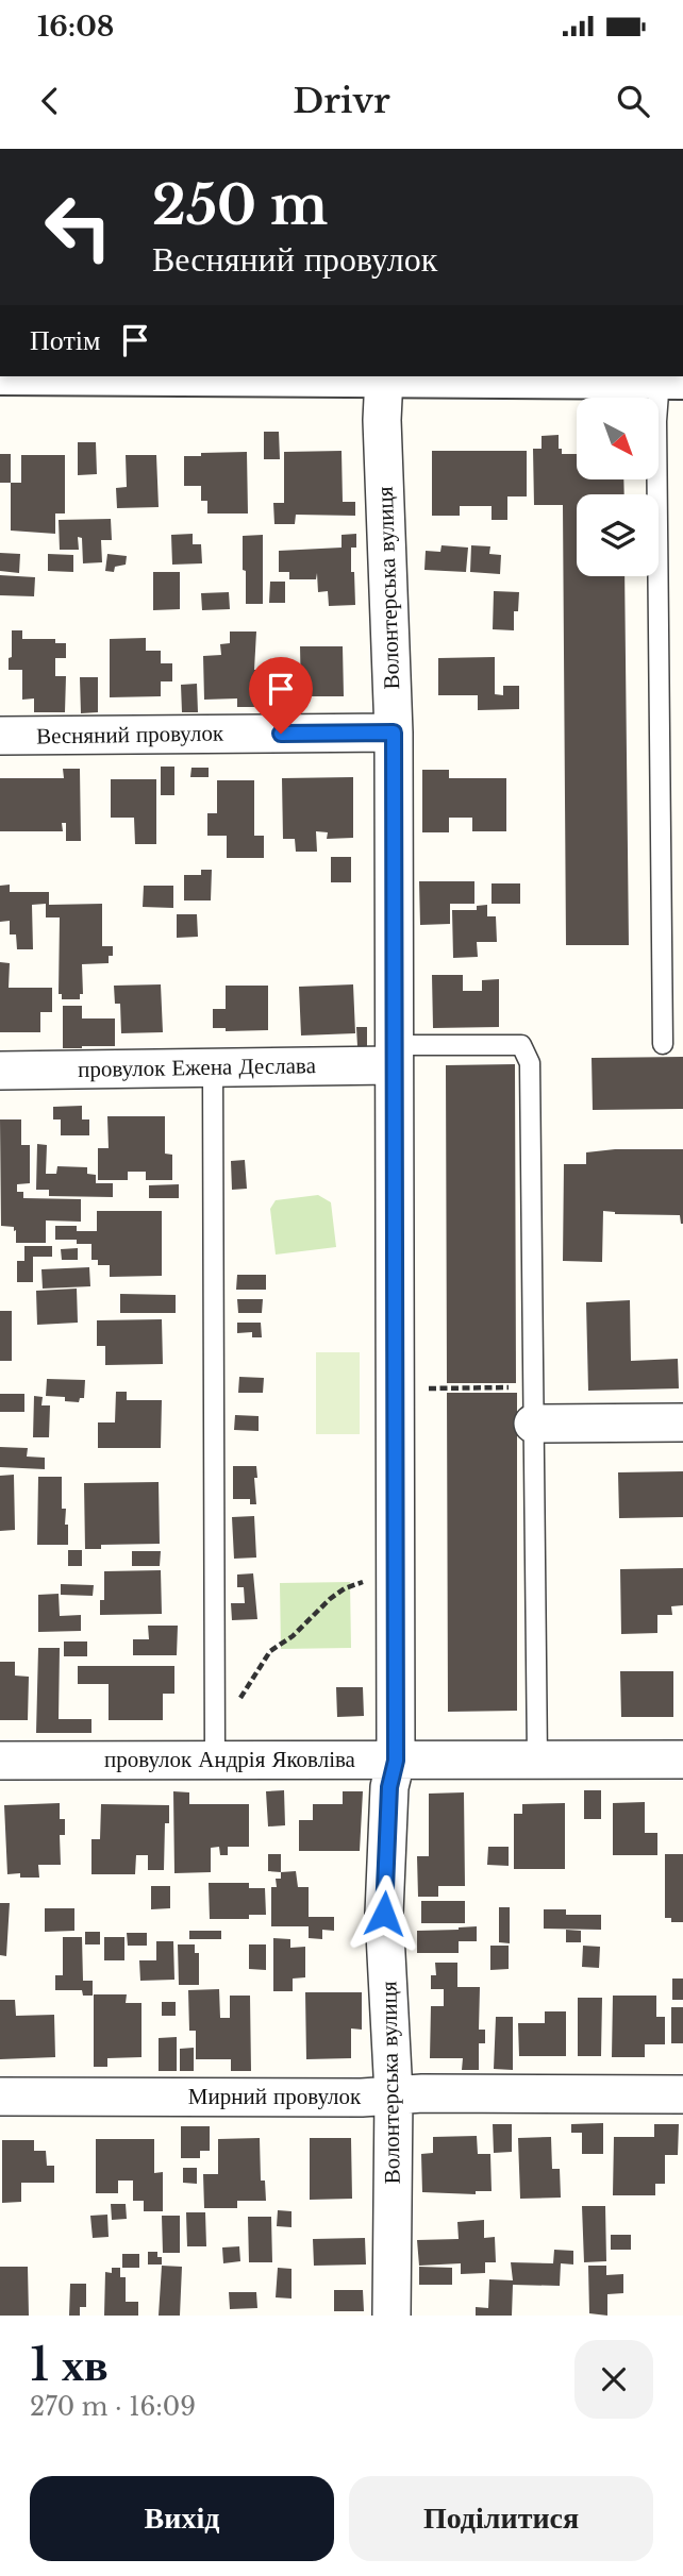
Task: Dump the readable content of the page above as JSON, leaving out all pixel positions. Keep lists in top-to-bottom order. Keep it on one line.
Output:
{"streets":{"street":["Волонтерська вулиця","Весняний провулок","провулок Ежена Деслава","провулок Андрія Яковліва","Мирний провулок"]},"crossings":[["Волонтерська вулиця","Весняний провулок"],["Волонтерська вулиця","провулок Ежена Деслава"],["Волонтерська вулиця","провулок Андрія Яковліва"],["Волонтерська вулиця","Мирний провулок"]],"north":"bottom right","page":{"status":"16:08","header":"Drivr","turn":["250 m","Весняний провулок"],"then":"Потім","heading":["1 хв","270 m · 16:09"],"buttons":["Вихід","Поділитися"]}}
